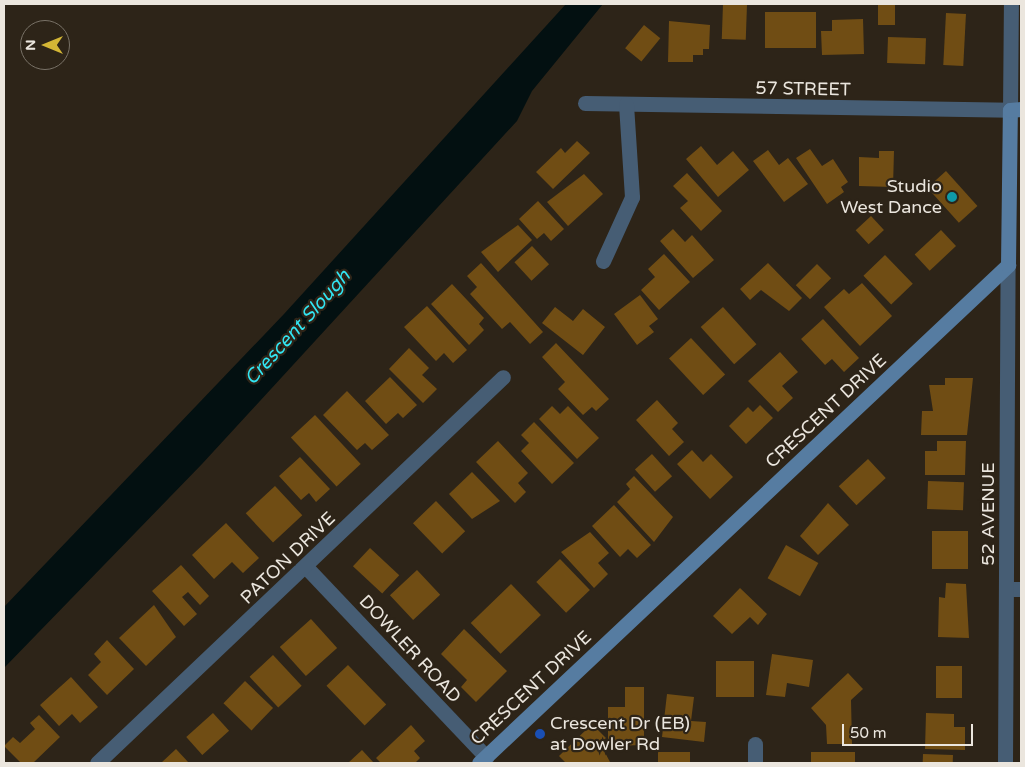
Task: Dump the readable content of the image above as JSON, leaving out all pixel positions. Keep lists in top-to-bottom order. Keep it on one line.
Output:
{"streets":{"street":["57 STREET","CRESCENT DRIVE","52 AVENUE","PATON DRIVE","DOWLER ROAD"]},"crossings":[["CRESCENT DRIVE","52 AVENUE"],["CRESCENT DRIVE","DOWLER ROAD"],["PATON DRIVE","DOWLER ROAD"]],"water":["Crescent Slough"],"places":["Studio West Dance","Crescent Dr (EB) at Dowler Rd"],"scale_bar":"50 m","north":"left"}
